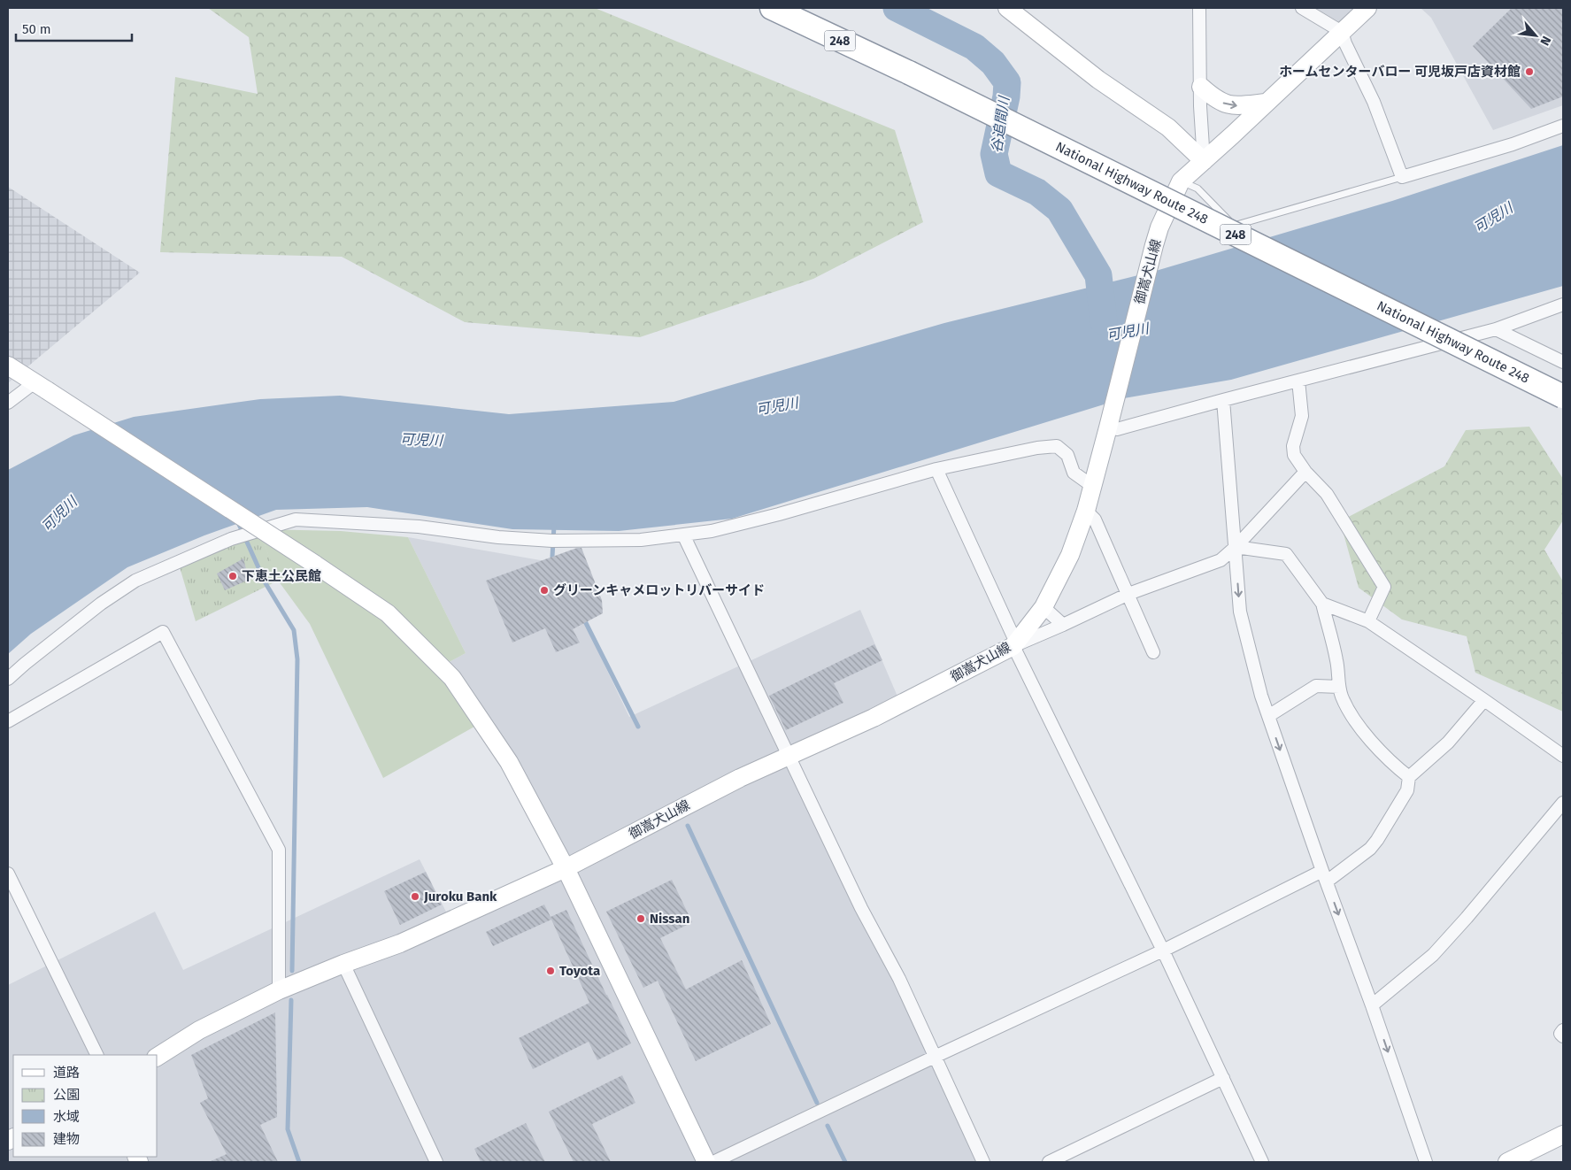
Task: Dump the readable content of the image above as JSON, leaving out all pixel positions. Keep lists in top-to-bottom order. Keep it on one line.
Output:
{"streets":{"highway":["248","National Highway Route 248"],"main road":["御嵩犬山線"]},"water":["谷追間川","可児川"],"places":["ホームセンターバロー 可児坂戸店資材館","下恵土公民館","グリーンキャメロットリバーサイド","Juroku Bank","Nissan","Toyota"],"legend":["道路","公園","水域","建物"],"scale_bar":"50 m","north":"bottom right"}
